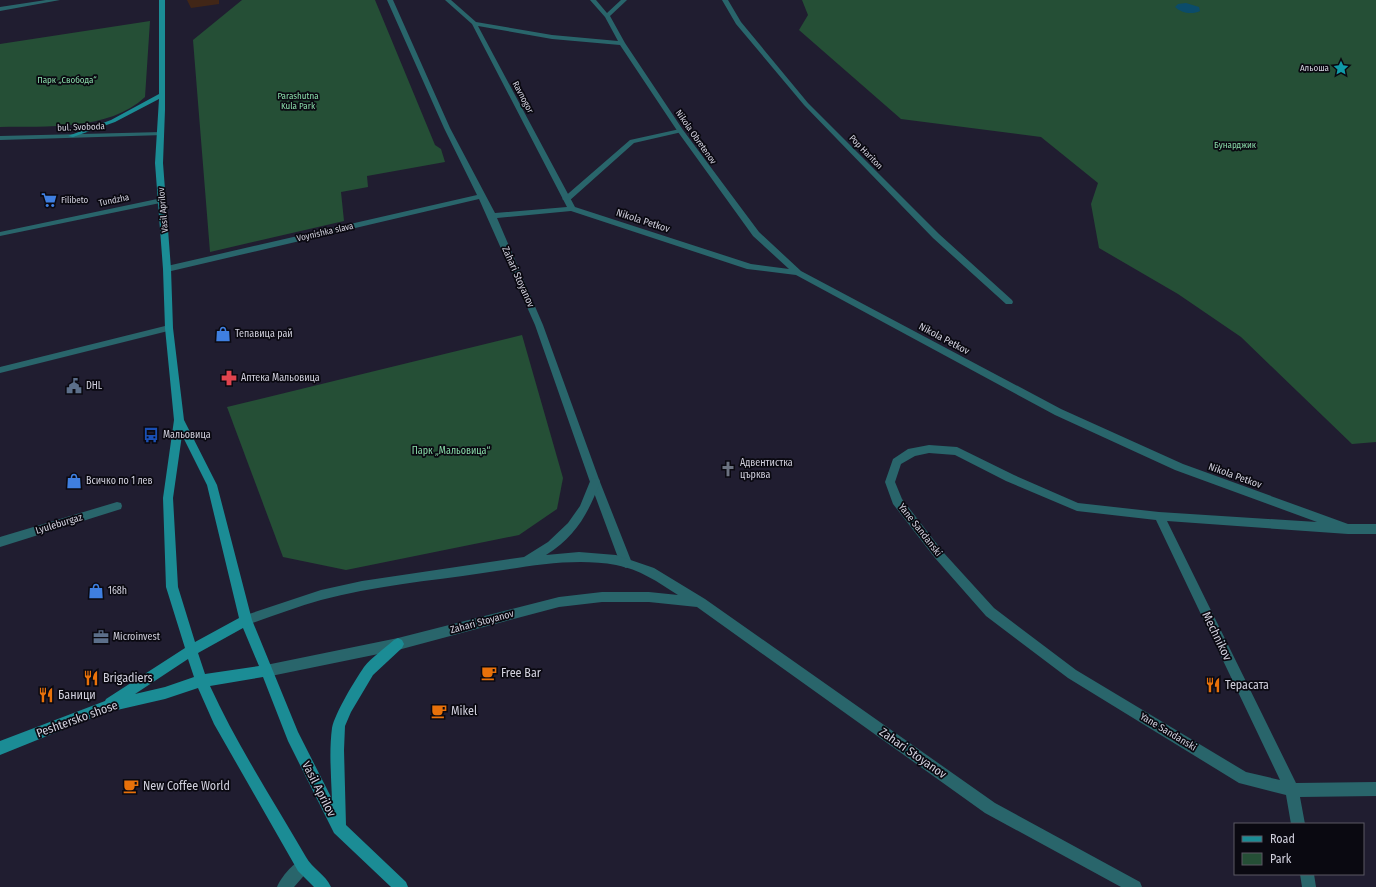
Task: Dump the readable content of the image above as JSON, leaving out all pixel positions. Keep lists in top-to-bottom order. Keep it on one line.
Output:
{"streets":{"main road":["Vasil Aprilov","Peshtersko shose"],"street":["Ravnogor","bul. Svoboda","Nikola Obretenov","Pop Hariton","Tundzha","Nikola Petkov","Voynishka slava","Zahari Stoyanov","Lyuleburgaz","Yane Sandanski","Mechnikov"]},"crossings":[["Ravnogor","Nikola Petkov"],["bul. Svoboda","Vasil Aprilov"],["Nikola Obretenov","Nikola Petkov"],["Tundzha","Vasil Aprilov"],["Vasil Aprilov","Voynishka slava"],["Vasil Aprilov","Zahari Stoyanov"],["Vasil Aprilov","Peshtersko shose"],["Nikola Petkov","Zahari Stoyanov"],["Nikola Petkov","Yane Sandanski"],["Voynishka slava","Zahari Stoyanov"],["Zahari Stoyanov","Peshtersko shose"],["Yane Sandanski","Mechnikov"]],"parks":["Парк „Свобода“","Parashutna Kula Park","Бунарджик","Парк „Мальовица“"],"places":{"place":["Альоша"],"supermarket":["Filibeto"],"shop":["Тепавица рай","Всичко по 1 лев","168h"],"pharmacy":["Аптека Мальовица"],"public building":["DHL"],"bus stop":["Мальовица"],"church":["Адвентистка църква"],"office":["Microinvest"],"cafe":["Free Bar","Mikel","New Coffee World"],"restaurant":["Brigadiers","Терасата","Баници"]},"legend":["Road","Park"]}
